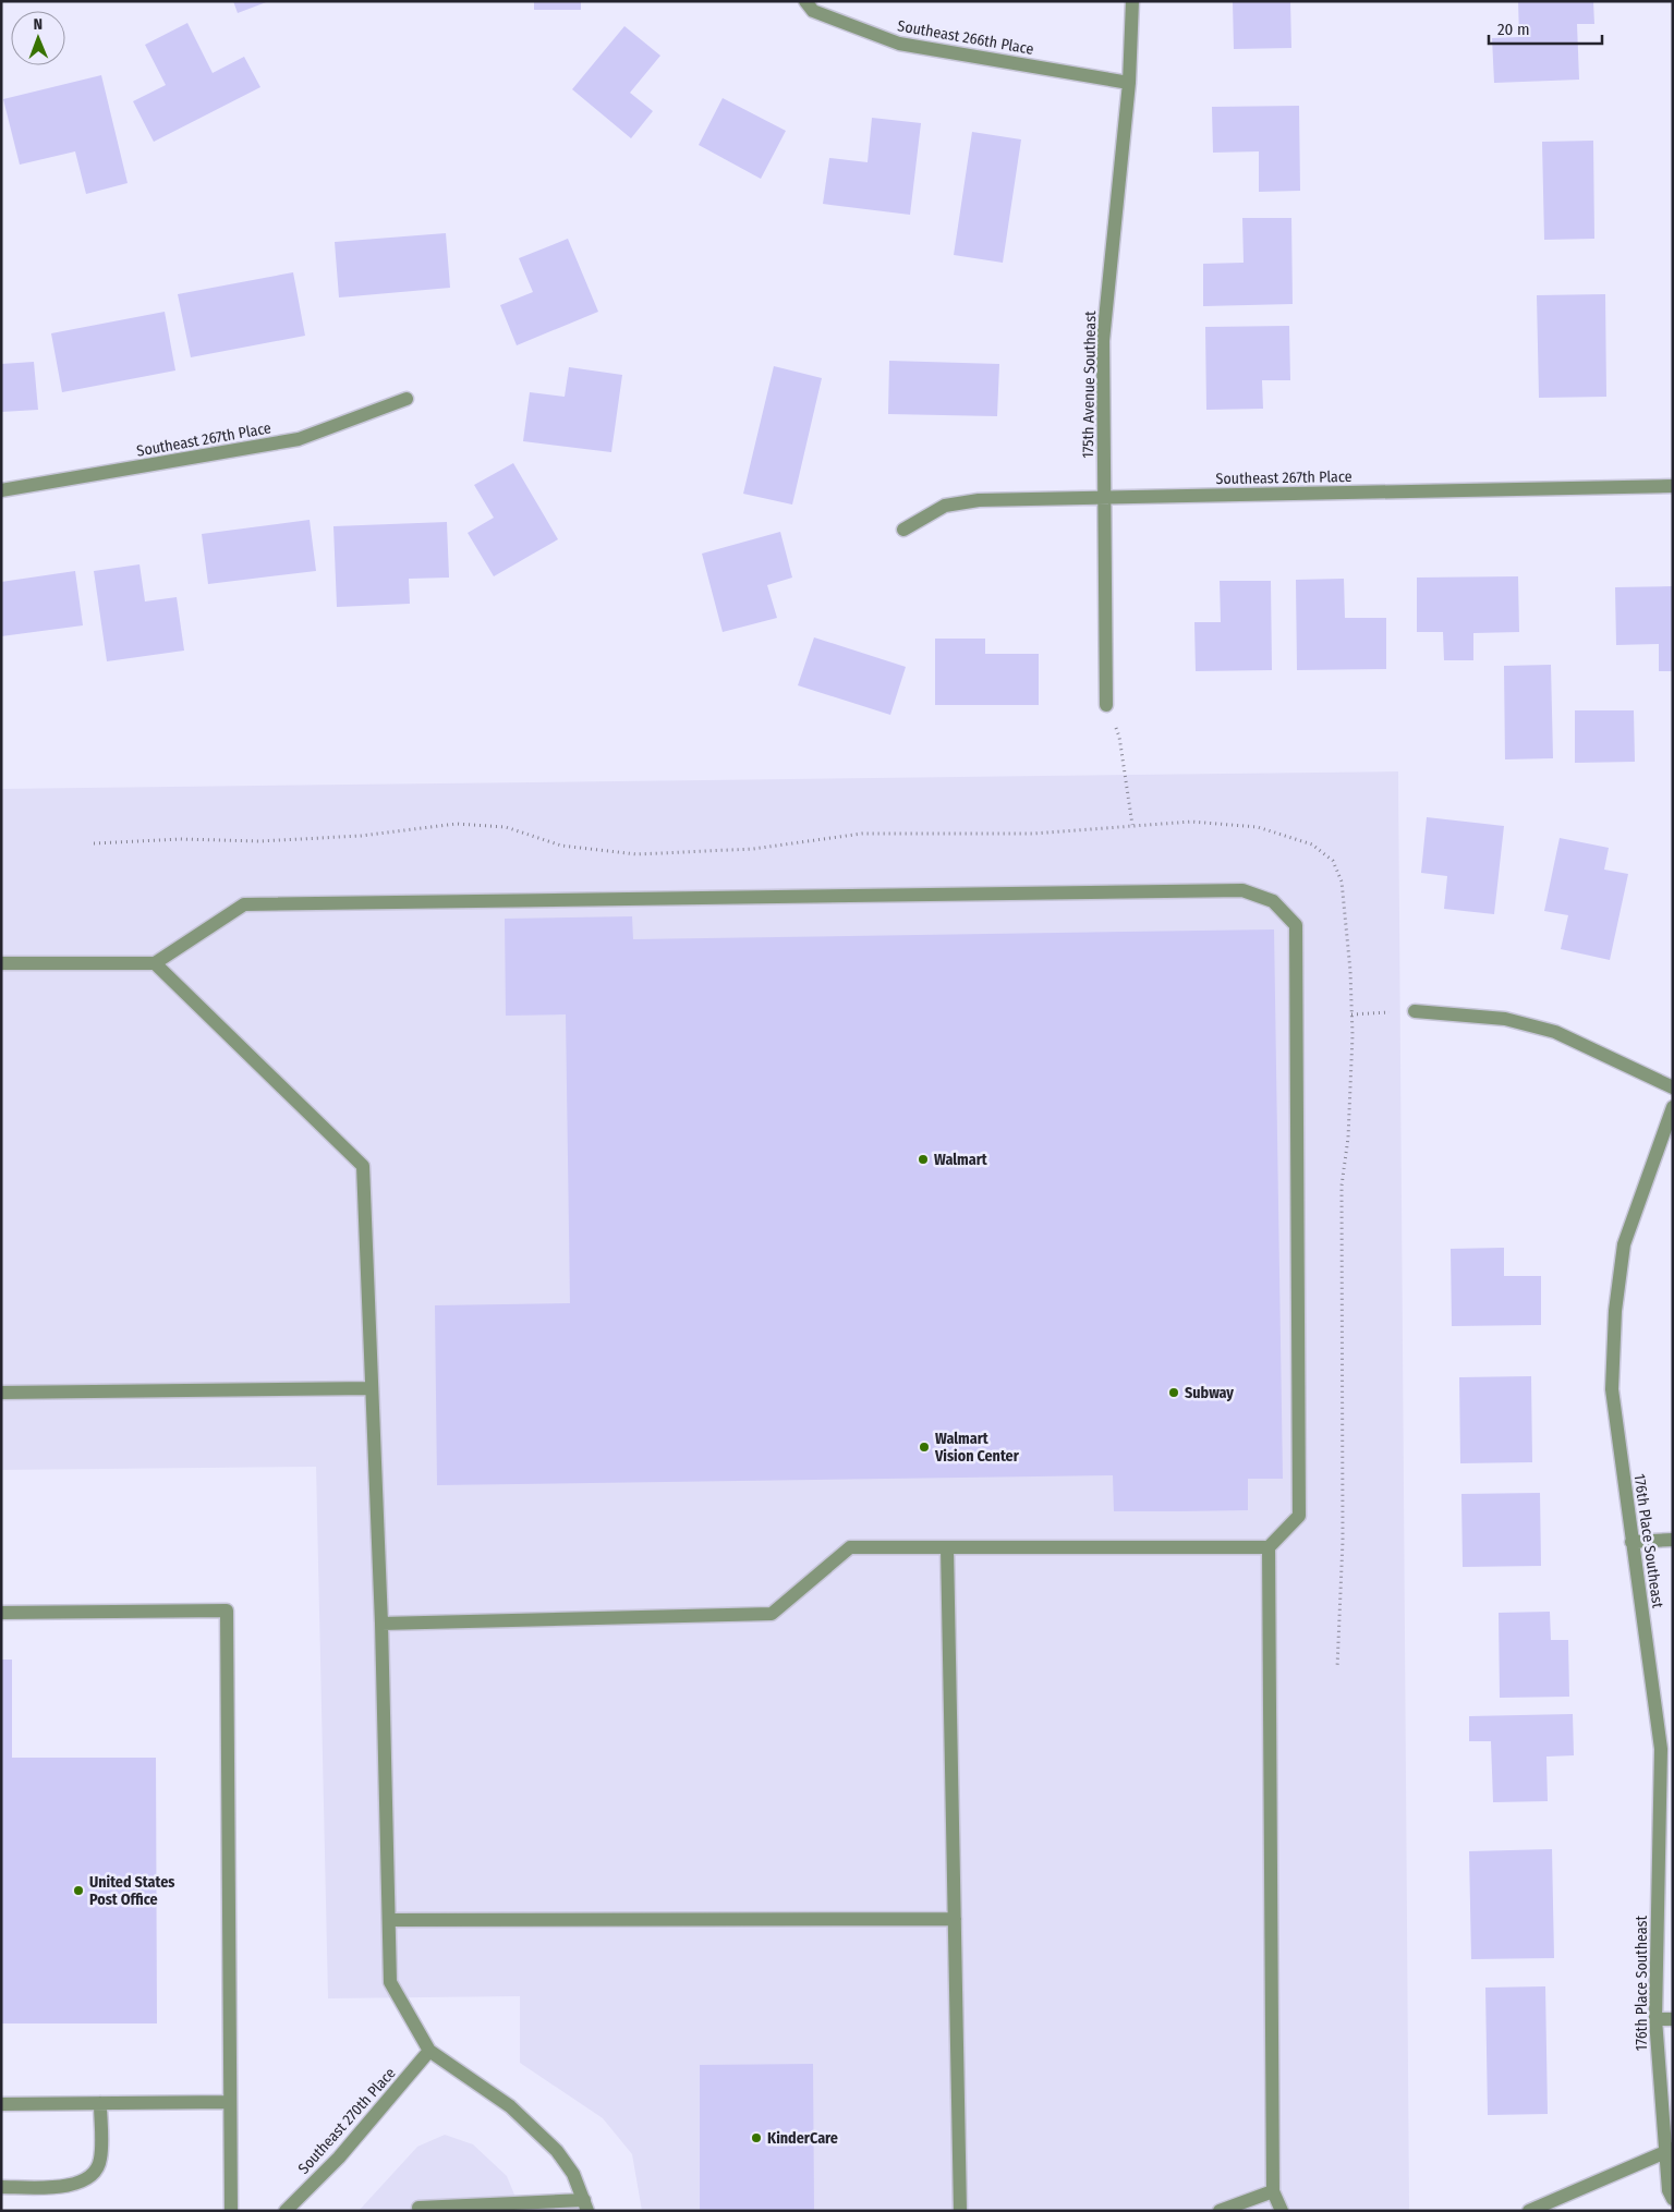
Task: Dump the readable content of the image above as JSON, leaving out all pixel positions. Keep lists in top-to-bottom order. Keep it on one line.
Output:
{"streets":{"street":["Southeast 266th Place","175th Avenue Southeast","Southeast 267th Place","176th Place Southeast","Southeast 270th Place"]},"crossings":[["Southeast 266th Place","175th Avenue Southeast"],["175th Avenue Southeast","Southeast 267th Place"]],"places":["Walmart","Subway","Walmart Vision Center","United States Post Office","KinderCare"],"scale_bar":"20 m","north":"top"}
